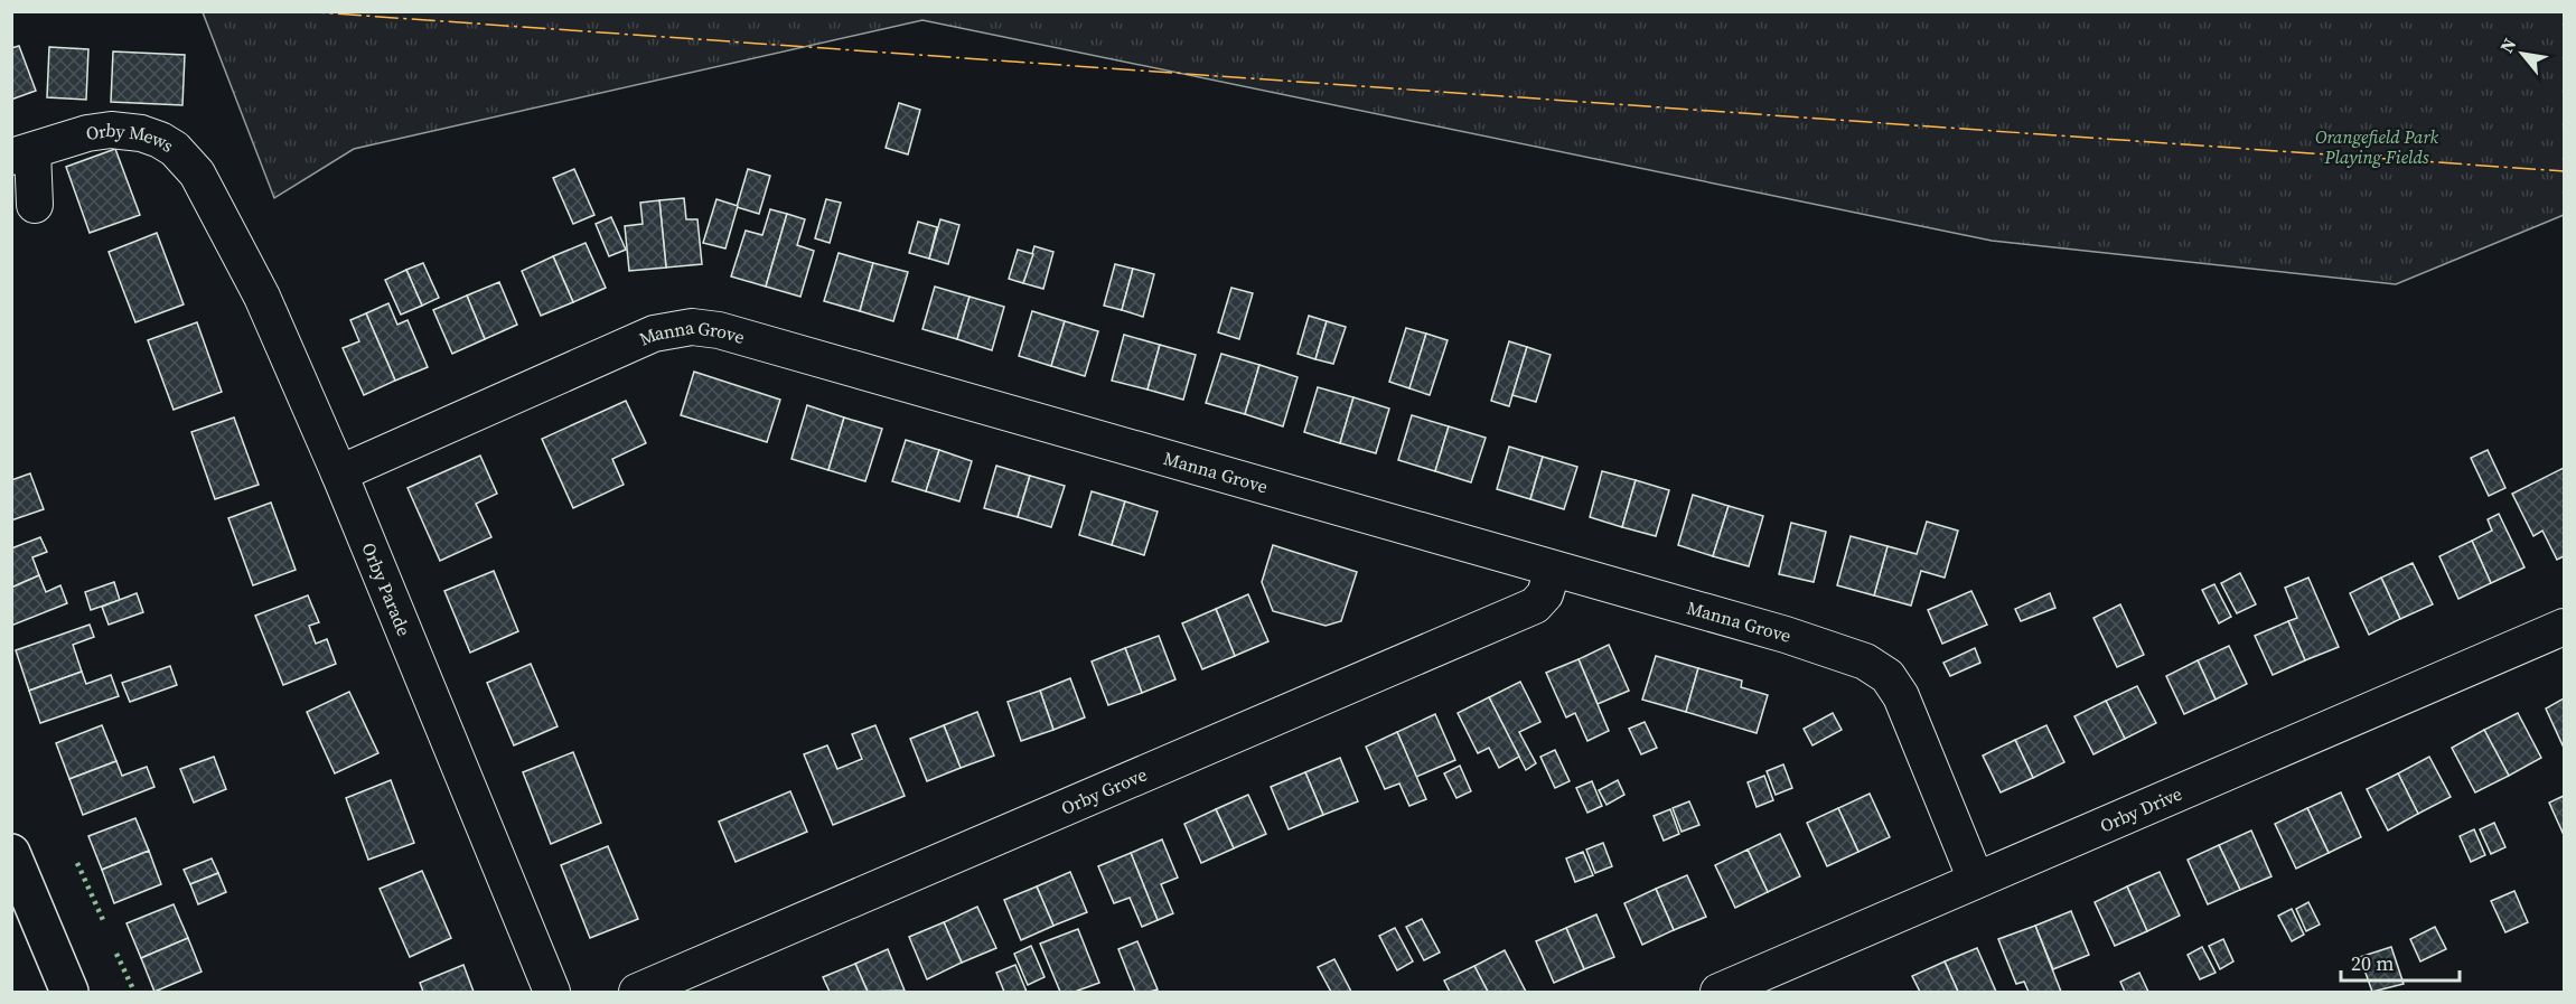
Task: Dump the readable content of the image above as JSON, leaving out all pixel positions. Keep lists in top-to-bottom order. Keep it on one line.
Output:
{"streets":{"street":["Orby Mews","Manna Grove","Orby Parade","Orby Grove","Orby Drive"]},"crossings":[["Orby Mews","Orby Parade"],["Manna Grove","Orby Parade"],["Manna Grove","Orby Grove"],["Manna Grove","Orby Drive"]],"parks":["Orangefield Park Playing Fields"],"scale_bar":"20 m","north":"top left"}
